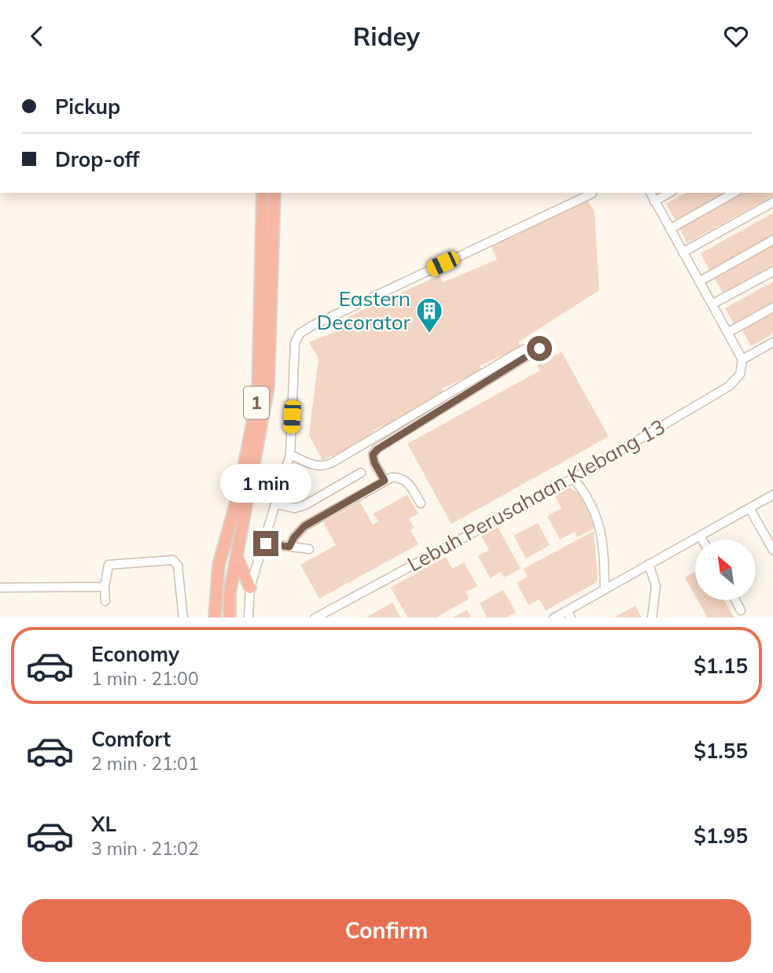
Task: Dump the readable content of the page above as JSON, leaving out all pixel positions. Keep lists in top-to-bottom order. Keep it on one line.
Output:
{"streets":{"highway":["1"],"street":["Lebuh Perusahaan Klebang 13"]},"places":{"building":["Eastern Decorator"]},"north":"top left","page":{"header":"Ridey","banner":["Pickup","Drop-off"],"bubble":"1 min","list":[{"name":"Economy","note":"1 min · 21:00","value":"$1.15"},{"name":"Comfort","note":"2 min · 21:01","value":"$1.55"},{"name":"XL","note":"3 min · 21:02","value":"$1.95"}],"buttons":"Confirm"}}
